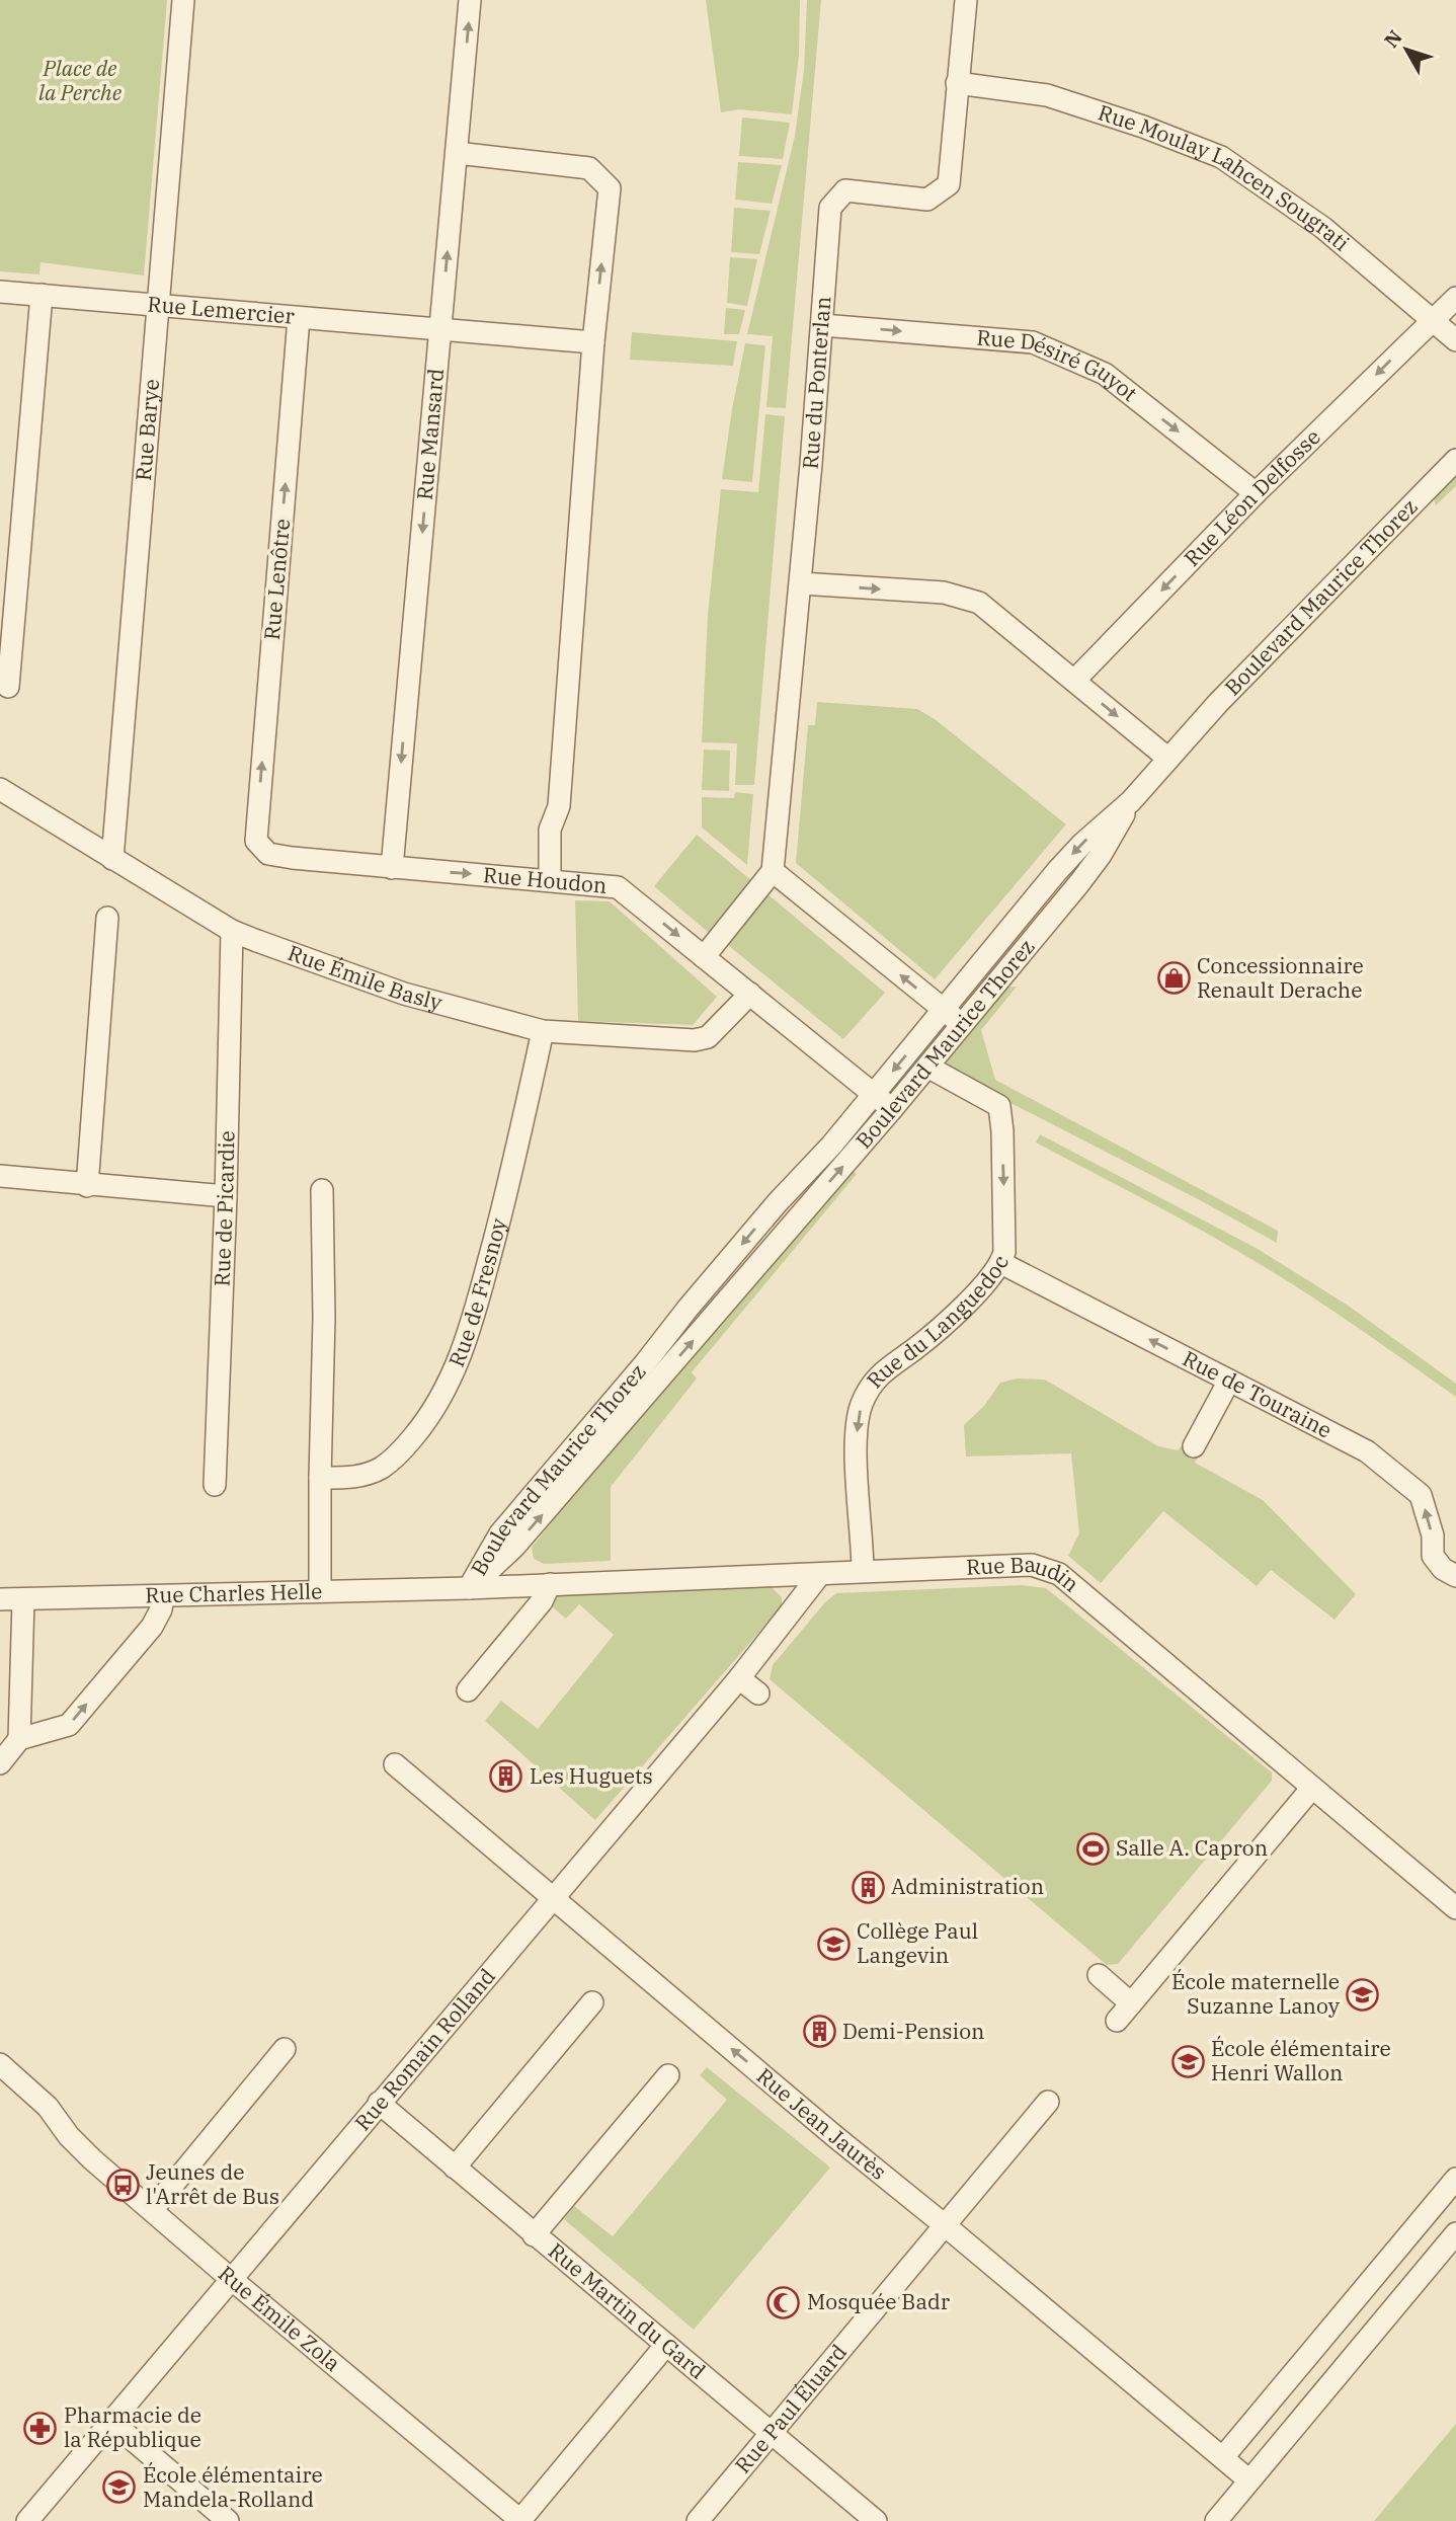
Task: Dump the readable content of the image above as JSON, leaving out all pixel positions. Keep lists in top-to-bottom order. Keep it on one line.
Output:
{"streets":{"street":["Rue Moulay Lahcen Sougrati","Rue Lemercier","Rue Désiré Guyot","Rue du Ponterlan","Rue Barye","Rue Mansard","Rue Léon Delfosse","Rue Lenôtre","Boulevard Maurice Thorez","Rue Houdon","Rue Émile Basly","Rue de Picardie","Rue de Fresnoy","Rue du Languedoc","Rue de Touraine","Rue Baudin","Rue Charles Helle","Rue Romain Rolland","Rue Jean Jaurès","Rue Martin du Gard","Rue Émile Zola","Rue Paul Éluard"]},"crossings":[["Rue Moulay Lahcen Sougrati","Rue du Ponterlan"],["Rue Moulay Lahcen Sougrati","Rue Léon Delfosse"],["Rue Lemercier","Rue Barye"],["Rue Lemercier","Rue Mansard"],["Rue Lemercier","Rue Lenôtre"],["Rue Désiré Guyot","Rue du Ponterlan"],["Rue Désiré Guyot","Rue Léon Delfosse"],["Rue Barye","Rue Émile Basly"],["Rue Mansard","Rue Houdon"],["Rue Lenôtre","Rue Houdon"],["Boulevard Maurice Thorez","Rue Houdon"],["Boulevard Maurice Thorez","Rue du Languedoc"],["Boulevard Maurice Thorez","Rue Baudin"],["Boulevard Maurice Thorez","Rue Charles Helle"],["Rue Houdon","Rue Émile Basly"],["Rue Émile Basly","Rue de Picardie"],["Rue Émile Basly","Rue de Fresnoy"],["Rue du Languedoc","Rue de Touraine"],["Rue du Languedoc","Rue Baudin"],["Rue Baudin","Rue Charles Helle"],["Rue Baudin","Rue Romain Rolland"],["Rue Romain Rolland","Rue Jean Jaurès"],["Rue Romain Rolland","Rue Martin du Gard"],["Rue Romain Rolland","Rue Émile Zola"],["Rue Jean Jaurès","Rue Paul Éluard"],["Rue Martin du Gard","Rue Paul Éluard"]],"one_way":["Rue Désiré Guyot","Rue Léon Delfosse","Rue Lenôtre","Rue Houdon","Rue du Languedoc","Rue de Touraine","Rue Jean Jaurès"],"parks":["Place de la Perche"],"places":{"shop":["Concessionnaire Renault Derache"],"building":["Les Huguets","Administration","Demi-Pension"],"sports":["Salle A. Capron"],"school or university":["Collège Paul Langevin","École maternelle Suzanne Lanoy","École élémentaire Henri Wallon","École élémentaire Mandela-Rolland"],"bus stop":["Jeunes de l'Arrêt de Bus"],"mosque":["Mosquée Badr"],"pharmacy":["Pharmacie de la République"]},"north":"top left"}
